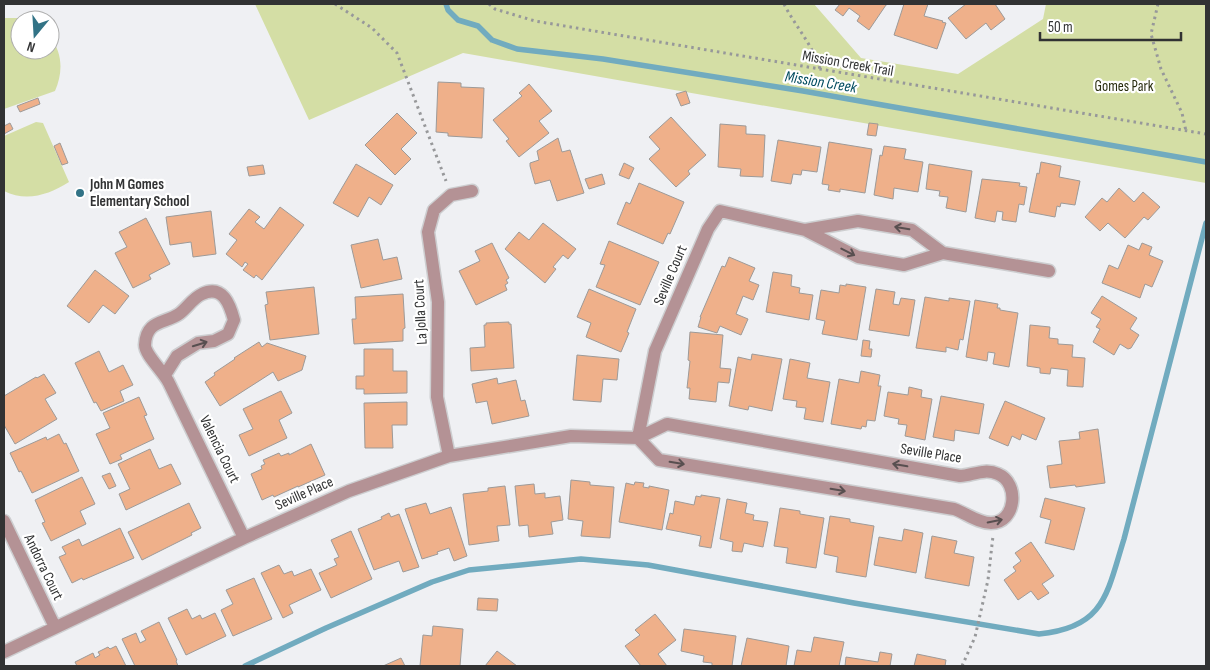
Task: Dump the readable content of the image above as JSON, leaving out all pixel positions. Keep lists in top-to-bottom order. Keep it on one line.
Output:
{"streets":{"street":["Seville Court","La Jolla Court","Valencia Court","Seville Place","Andorra Court"],"path":["Mission Creek Trail"]},"crossings":[["Seville Court","Seville Place"],["La Jolla Court","Seville Place"],["Valencia Court","Seville Place"],["Seville Place","Andorra Court"]],"water":["Mission Creek"],"parks":["Gomes Park"],"places":["John M Gomes Elementary School"],"scale_bar":"50 m","north":"bottom"}
